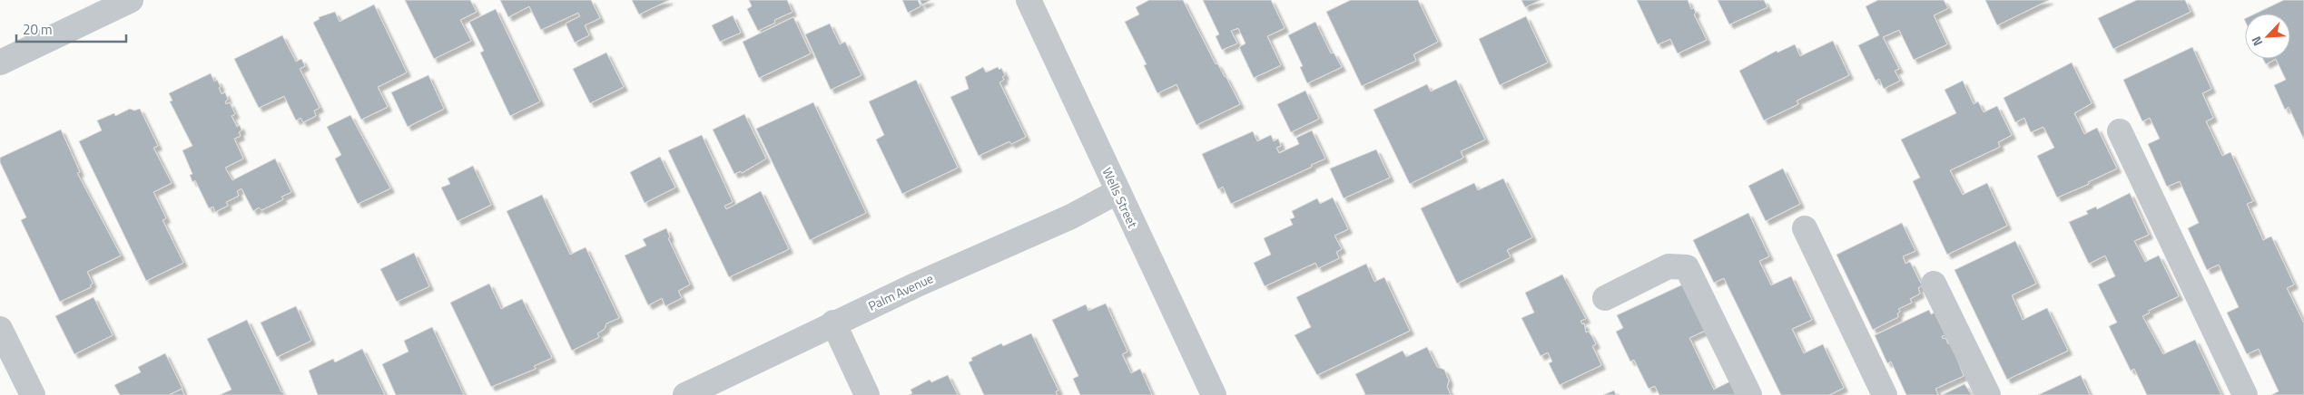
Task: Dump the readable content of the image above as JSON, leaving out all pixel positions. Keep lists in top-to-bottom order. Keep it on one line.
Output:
{"streets":{"street":["Wells Street","Palm Avenue"]},"crossings":[["Wells Street","Palm Avenue"]],"scale_bar":"20 m","north":"bottom left"}
